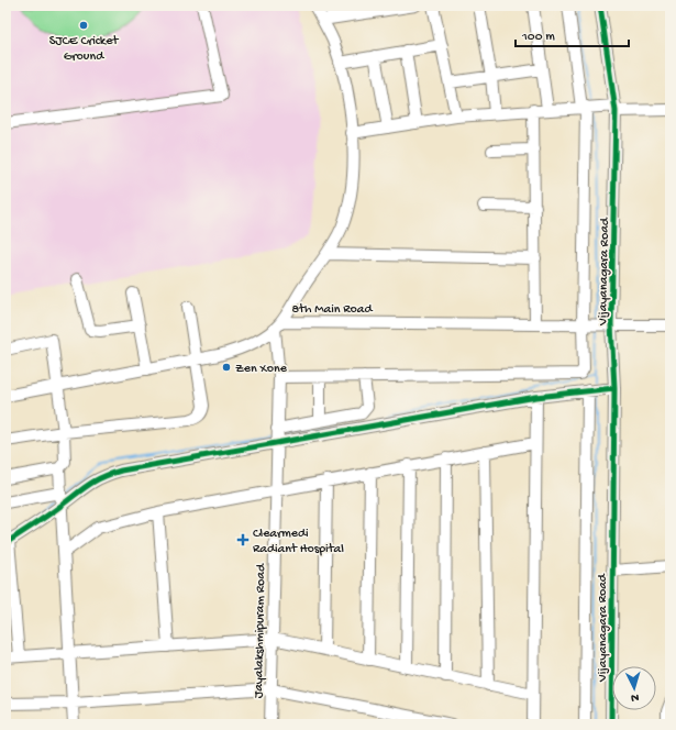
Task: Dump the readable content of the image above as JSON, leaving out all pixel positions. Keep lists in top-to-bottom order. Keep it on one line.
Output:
{"streets":{"street":["Vijayanagara Road","8th Main Road","Jayalakshmipuram Road"]},"crossings":[["Vijayanagara Road","8th Main Road"],["8th Main Road","Jayalakshmipuram Road"]],"places":{"other":["SJCE Cricket Ground","Zen Xone"],"health":["Clearmedi Radiant Hospital"]},"scale_bar":"100 m","north":"bottom"}
